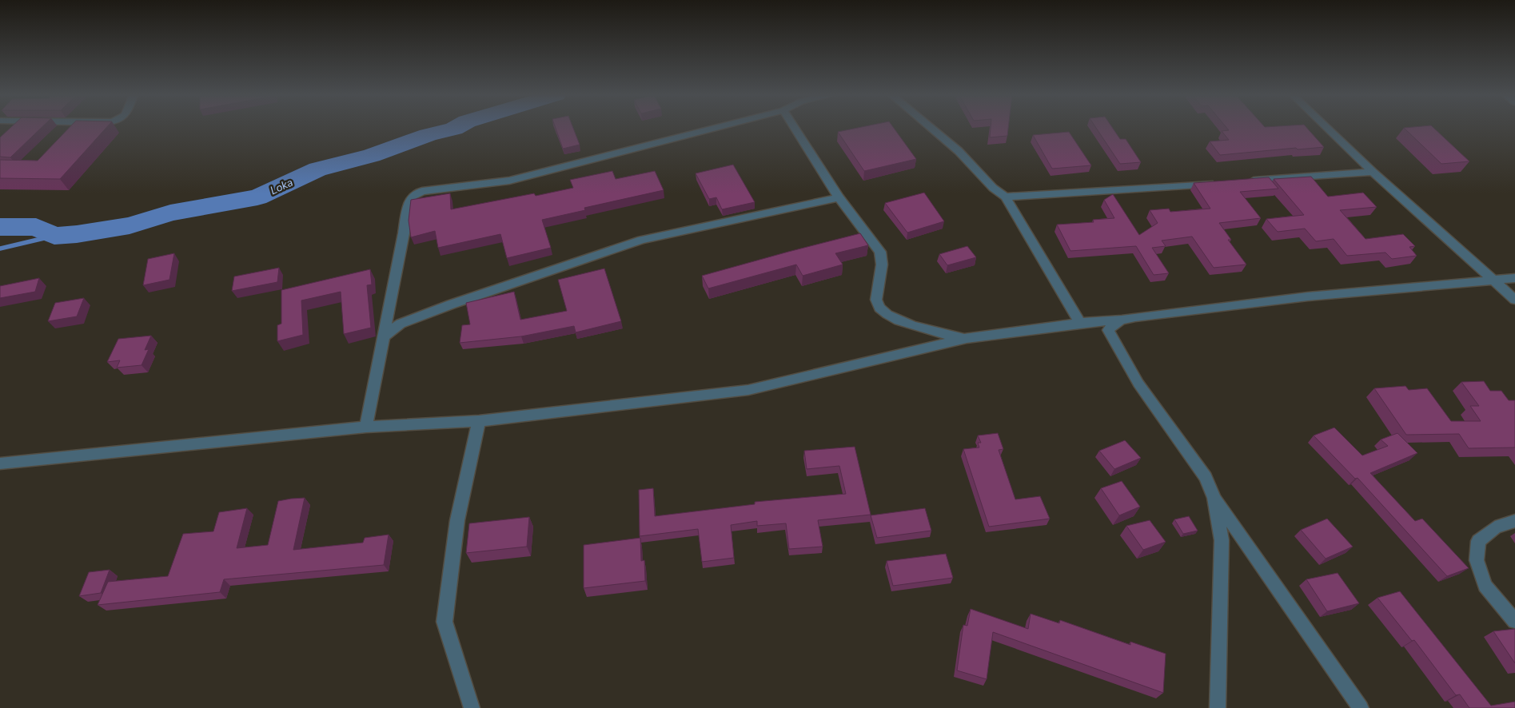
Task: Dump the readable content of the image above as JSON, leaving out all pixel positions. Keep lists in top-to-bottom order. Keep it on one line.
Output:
{"water":["Loka"]}
